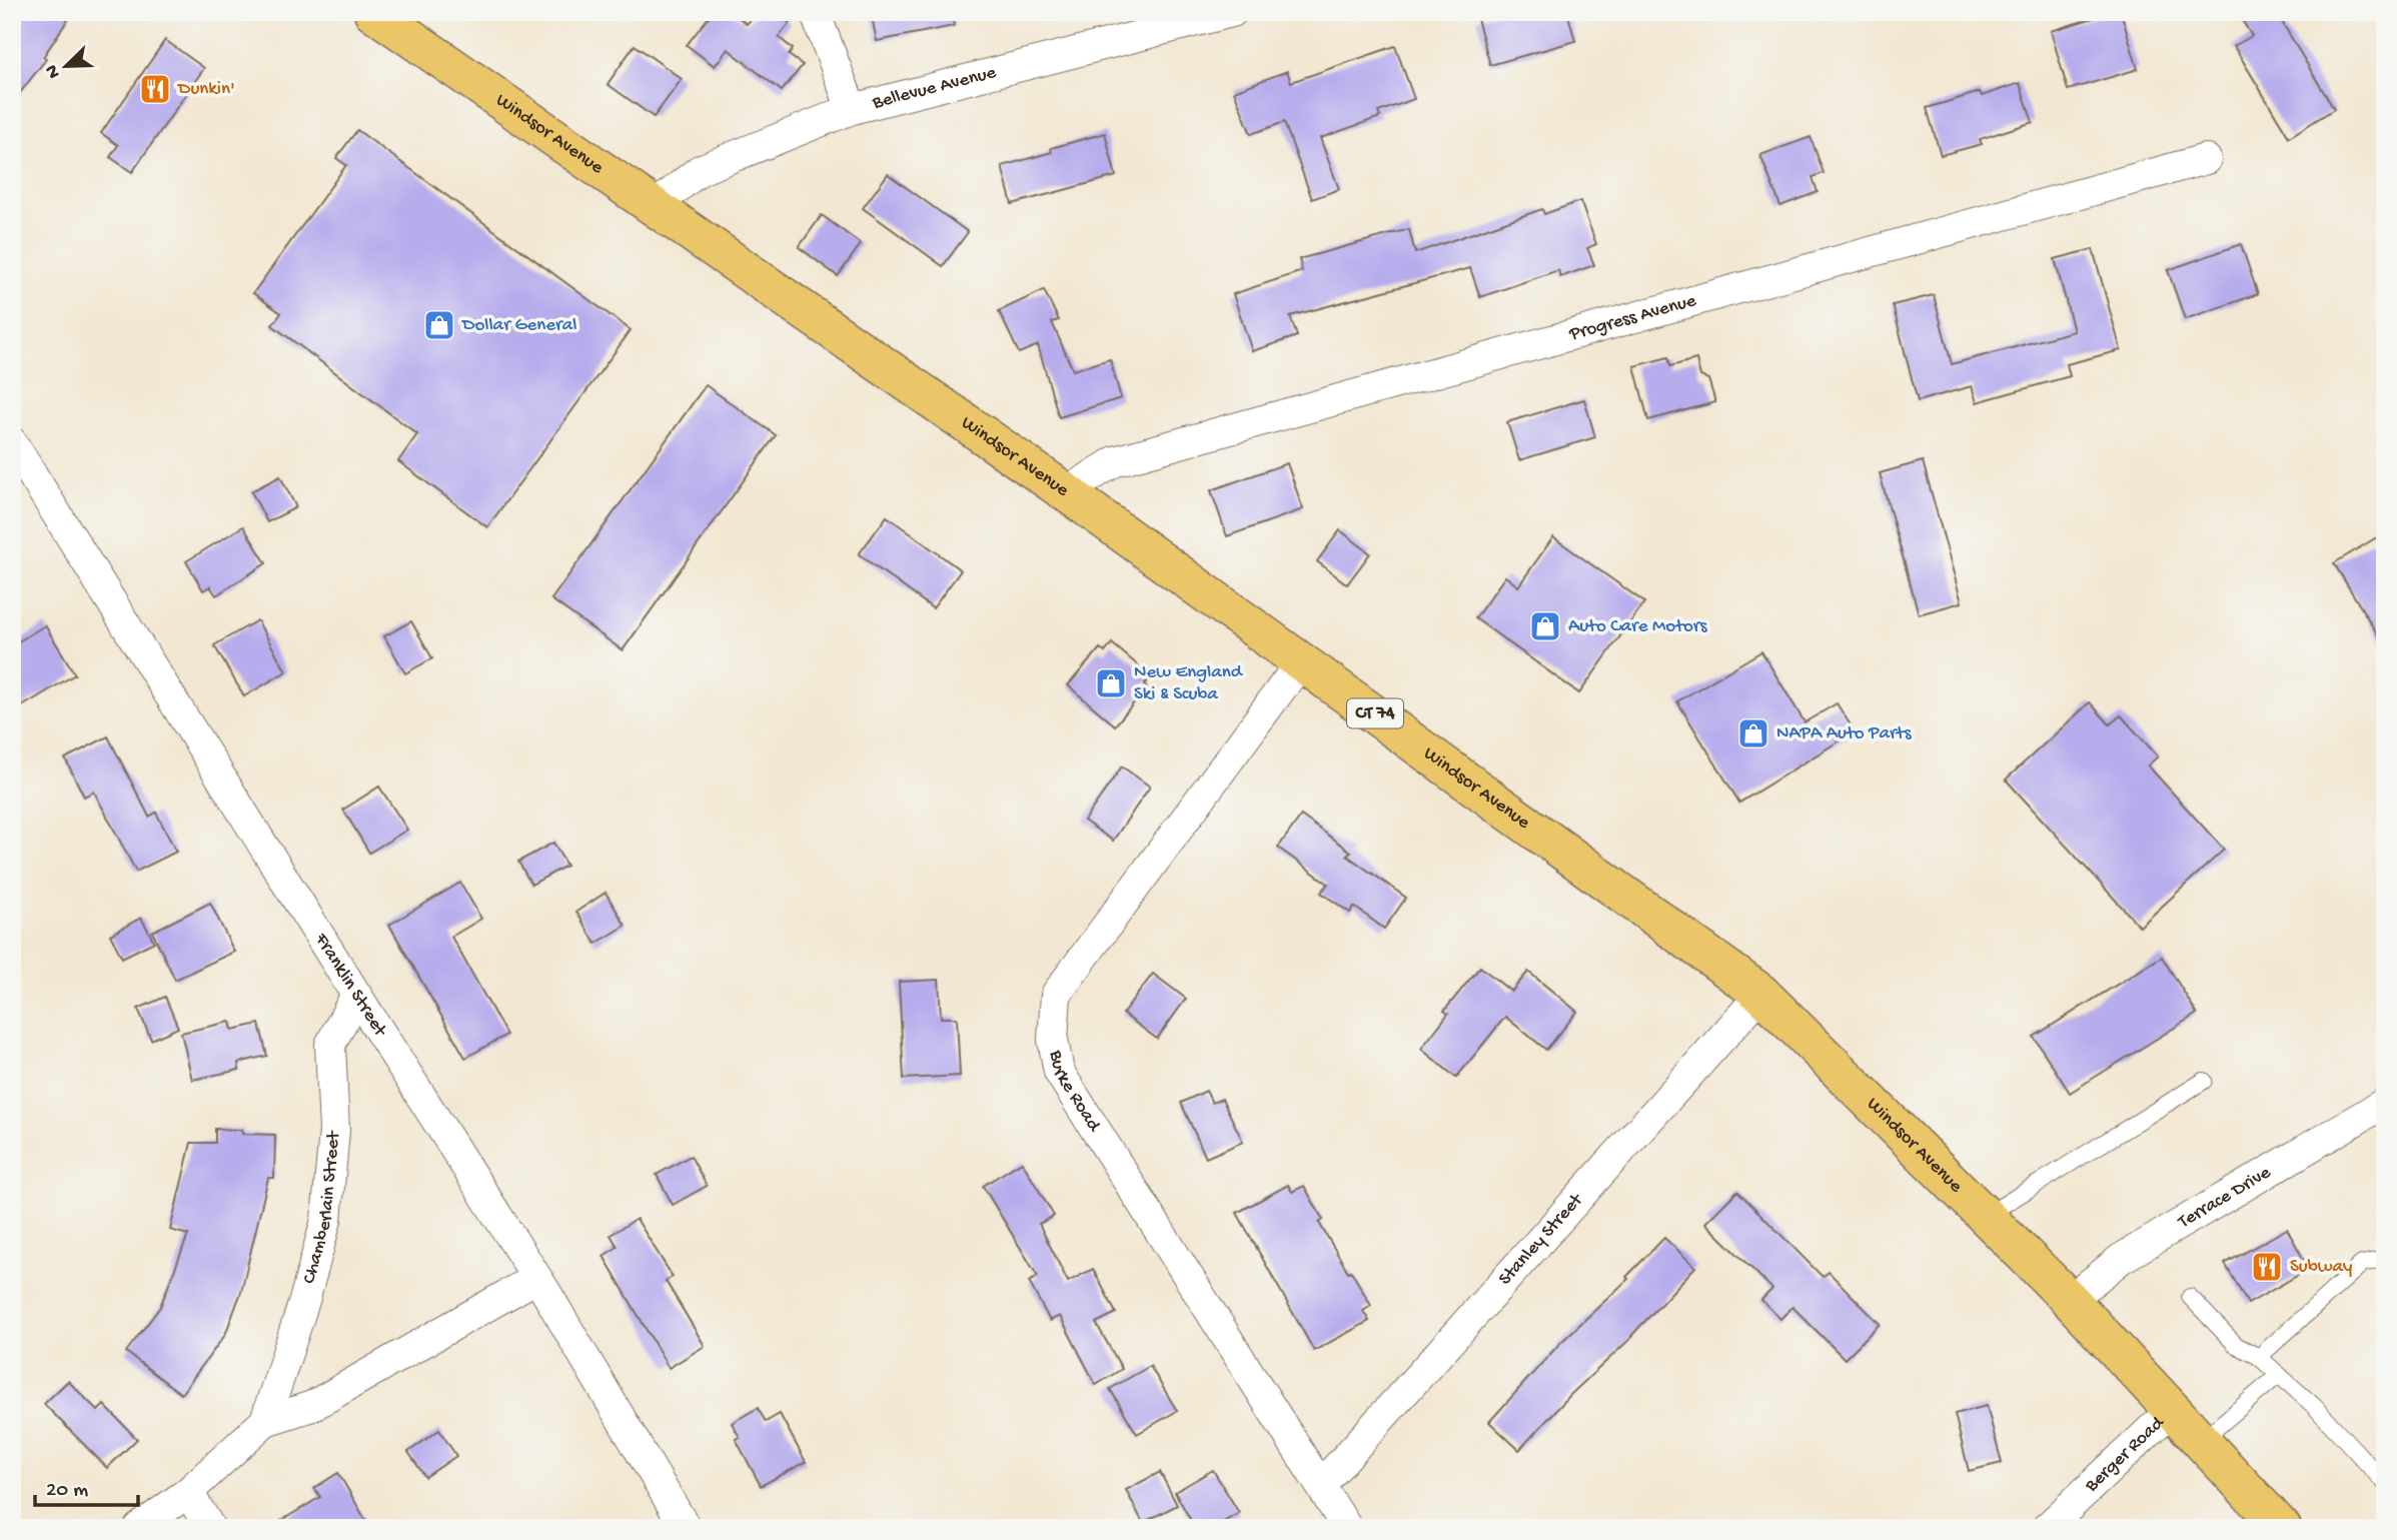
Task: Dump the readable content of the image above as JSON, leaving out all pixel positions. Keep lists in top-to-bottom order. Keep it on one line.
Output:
{"streets":{"main road":["Windsor Avenue","CT 74"],"street":["Bellevue Avenue","Progress Avenue","Franklin Street","Burke Road","Terrace Drive","Chamberlain Street","Stanley Street","Berger Road"]},"crossings":[["Bellevue Avenue","Windsor Avenue"],["Windsor Avenue","Progress Avenue"],["Windsor Avenue","Burke Road"],["Windsor Avenue","Terrace Drive"],["Windsor Avenue","Stanley Street"],["Windsor Avenue","Berger Road"],["Franklin Street","Chamberlain Street"],["Burke Road","Stanley Street"]],"places":{"restaurant":["Dunkin'","Subway"],"shop":["Dollar General","Auto Care Motors","New England Ski & Scuba","NAPA Auto Parts"]},"scale_bar":"20 m","north":"bottom left"}
